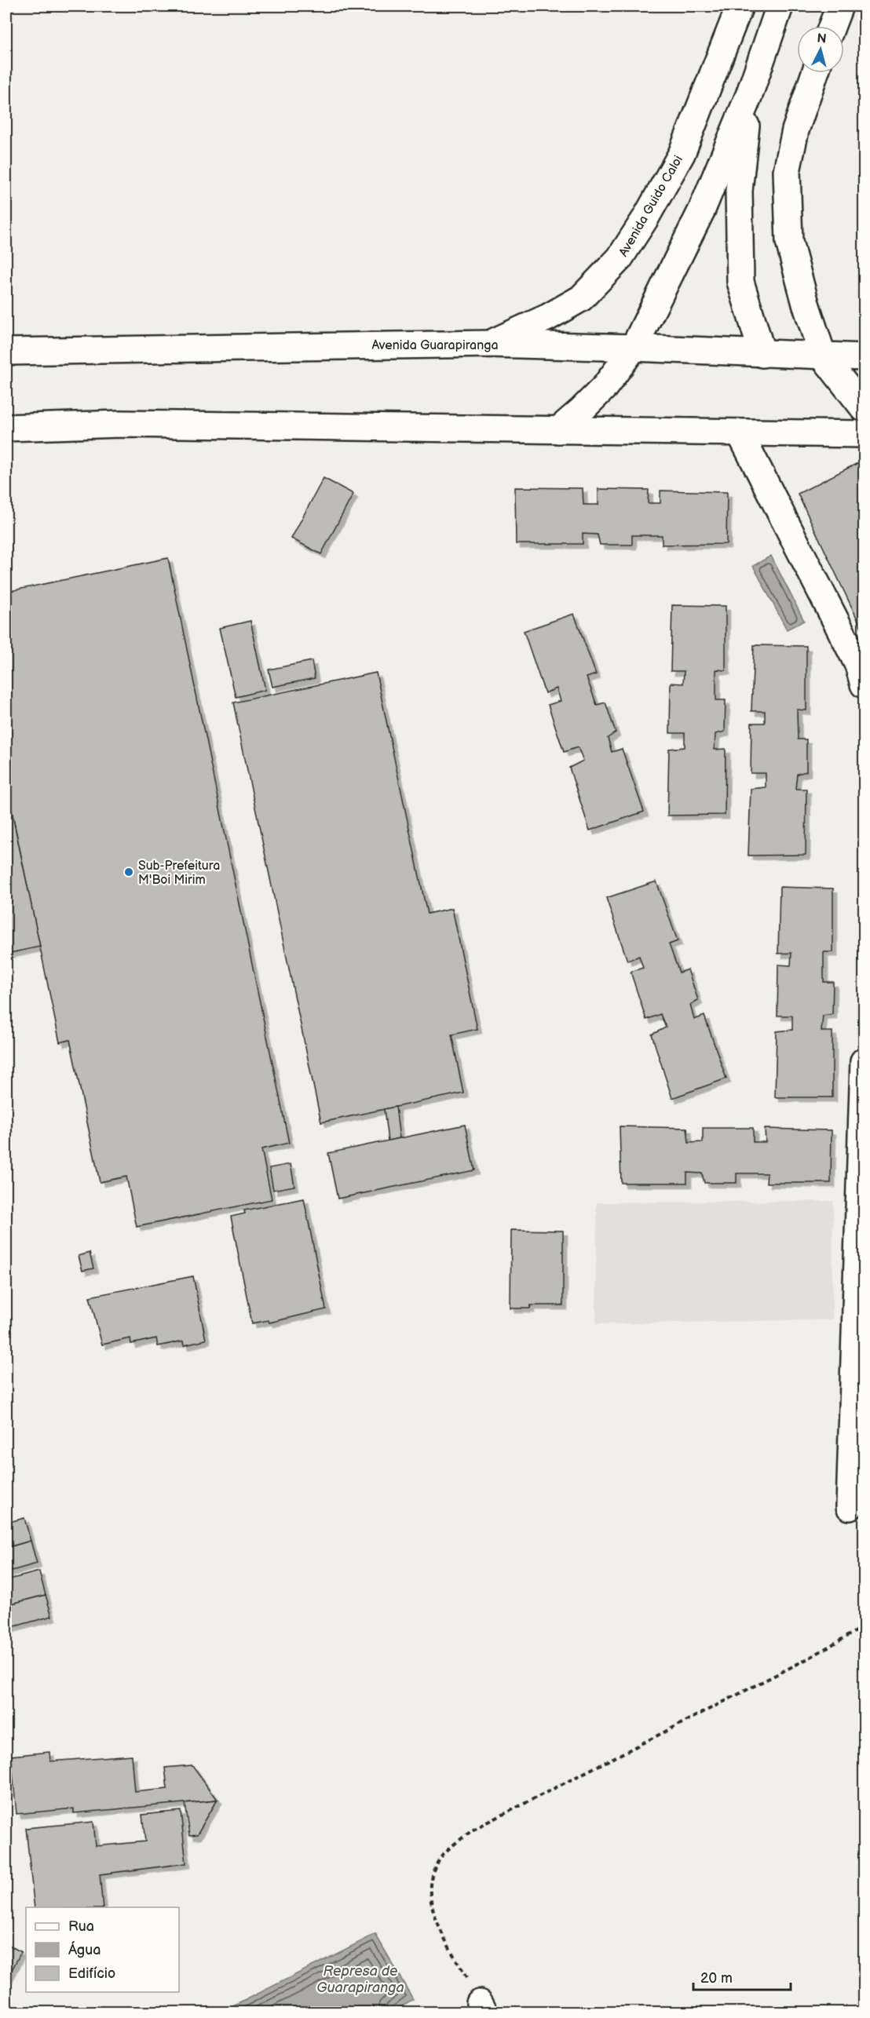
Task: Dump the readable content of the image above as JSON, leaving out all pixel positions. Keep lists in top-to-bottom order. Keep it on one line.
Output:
{"streets":{"main road":["Avenida Guido Caloi","Avenida Guarapiranga"]},"crossings":[["Avenida Guido Caloi","Avenida Guarapiranga"]],"water":["Represa de Guarapiranga"],"places":["Sub-Prefeitura M'Boi Mirim"],"legend":["Rua","Água","Edifício"],"scale_bar":"20 m","north":"top"}
